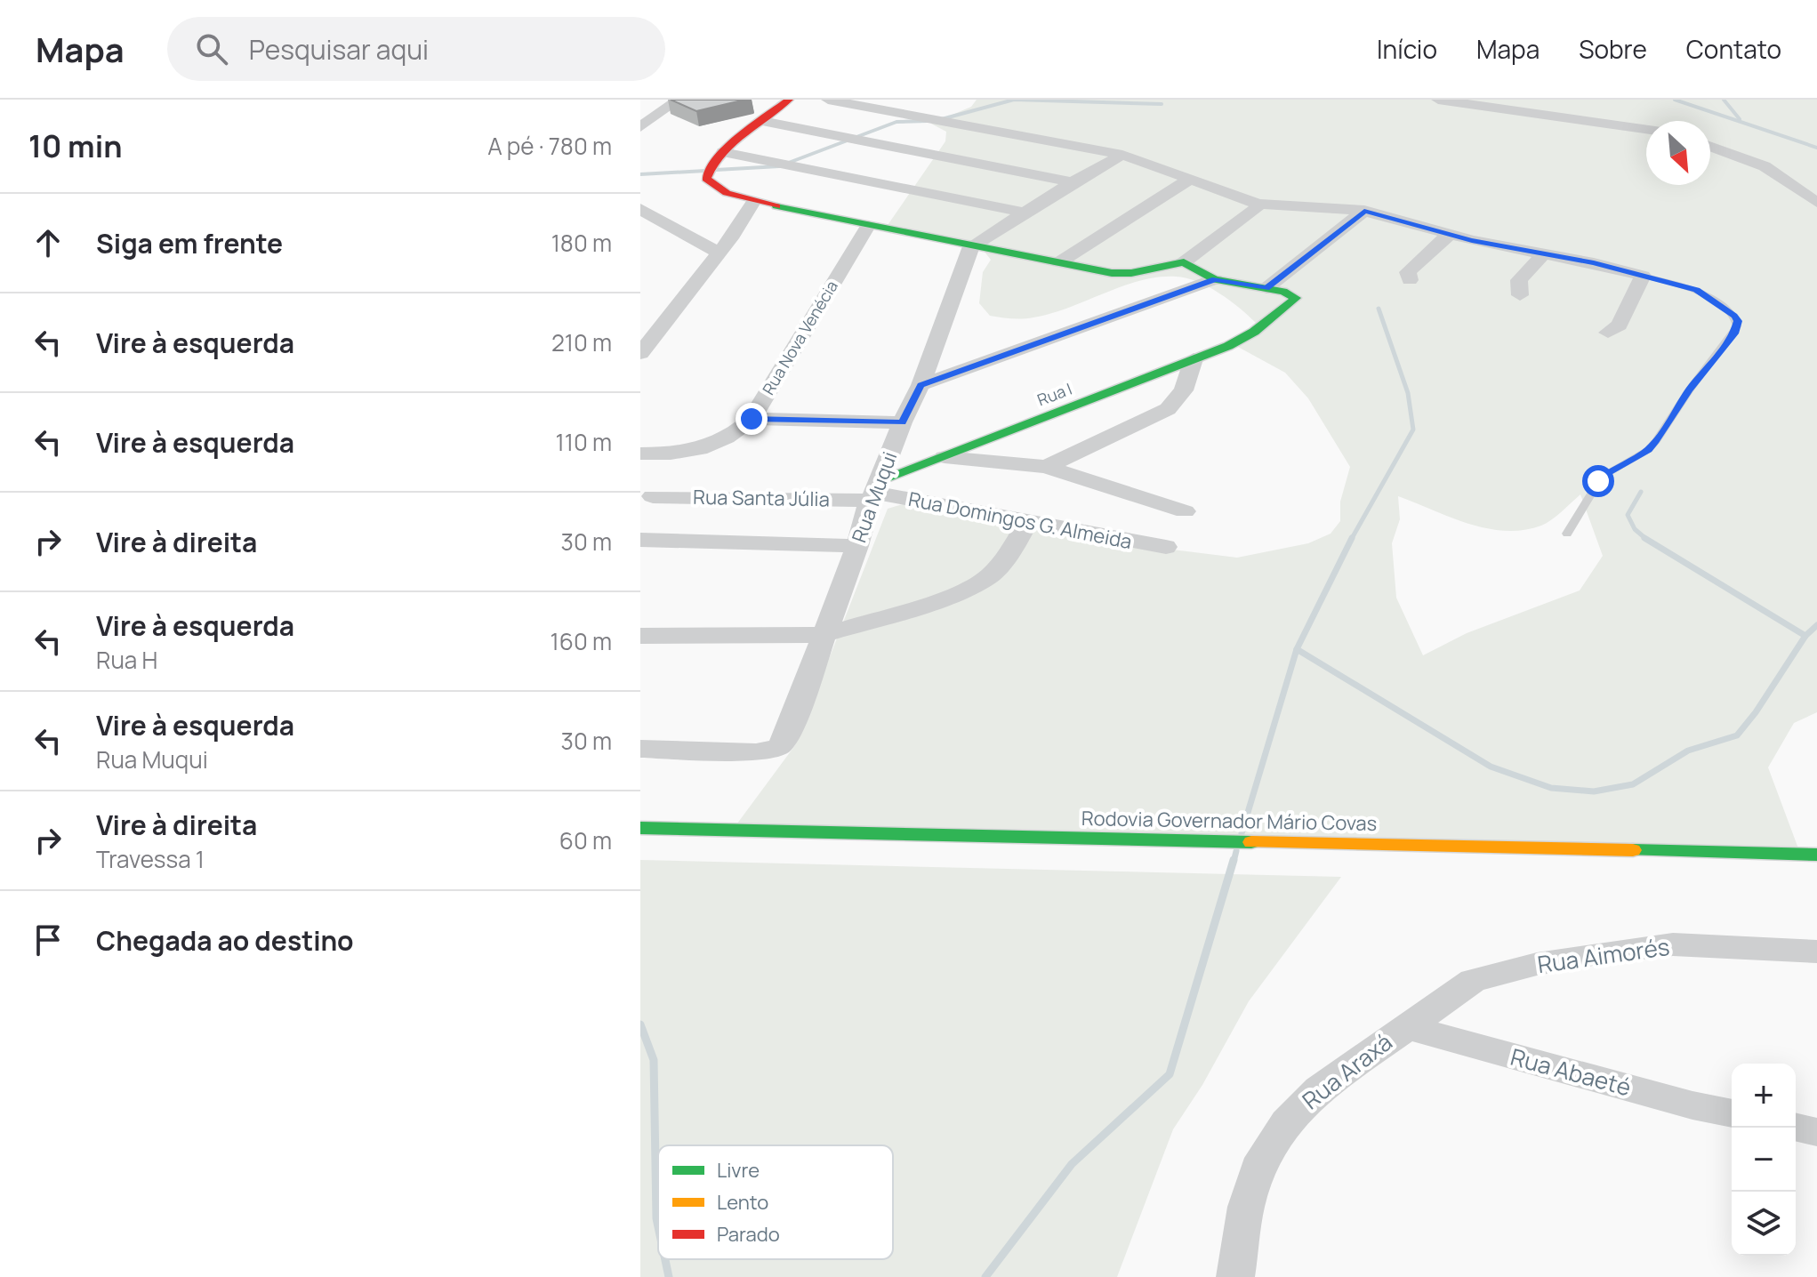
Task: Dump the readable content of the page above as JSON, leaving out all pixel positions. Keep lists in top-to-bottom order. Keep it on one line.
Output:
{"streets":{"street":["Rua Nova Venécia","Rua I","Rua Muqui","Rua Santa Júlia","Rua Domingos G. Almeida","Rodovia Governador Mário Covas","Rua Aimorés","Rua Araxá","Rua Abaeté"]},"crossings":[["Rua I","Rua Muqui"],["Rua I","Rua Santa Júlia"],["Rua I","Rua Domingos G. Almeida"],["Rua Muqui","Rua Santa Júlia"],["Rua Muqui","Rua Domingos G. Almeida"],["Rua Santa Júlia","Rua Domingos G. Almeida"],["Rua Aimorés","Rua Araxá"],["Rua Aimorés","Rua Abaeté"],["Rua Araxá","Rua Abaeté"]],"legend":["Livre","Lento","Parado"],"north":"bottom right","page":{"header":"Mapa","search":"Pesquisar aqui","nav":["Início","Mapa","Sobre","Contato"],"heading":["10 min","A pé · 780 m"],"list":[["Siga em frente","180 m"],["Vire à esquerda","210 m"],["Vire à esquerda","110 m"],["Vire à direita","30 m"],["Vire à esquerda","Rua H","160 m"],["Vire à esquerda","Rua Muqui","30 m"],["Vire à direita","Travessa 1","60 m"],"Chegada ao destino"],"map_buttons":["+","−"]}}
